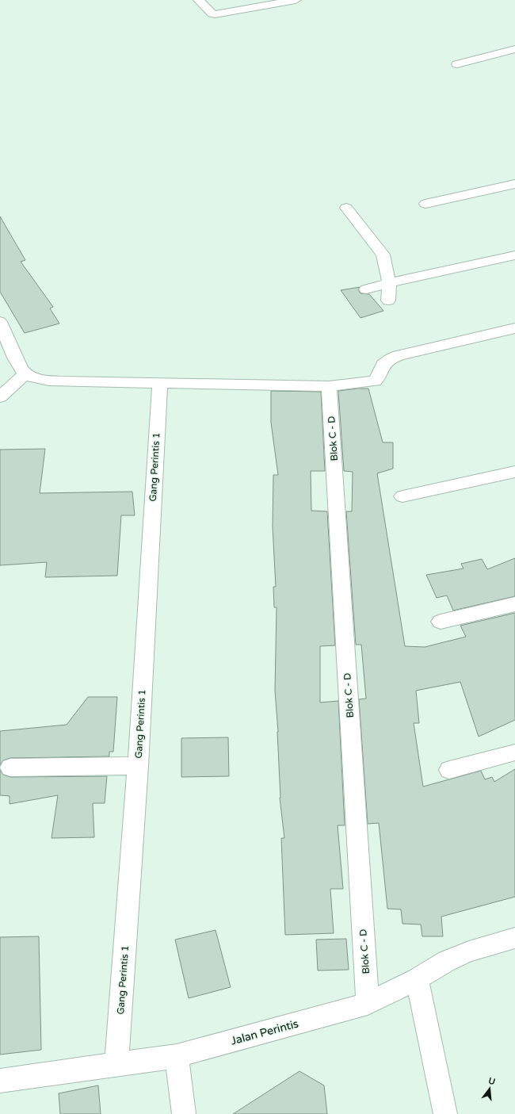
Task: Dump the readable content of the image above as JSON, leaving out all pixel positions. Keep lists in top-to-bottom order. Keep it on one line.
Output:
{"streets":{"street":["Blok C - D","Gang Perintis 1","Jalan Perintis"]},"crossings":[["Blok C - D","Jalan Perintis"],["Gang Perintis 1","Jalan Perintis"]],"north":"top"}
